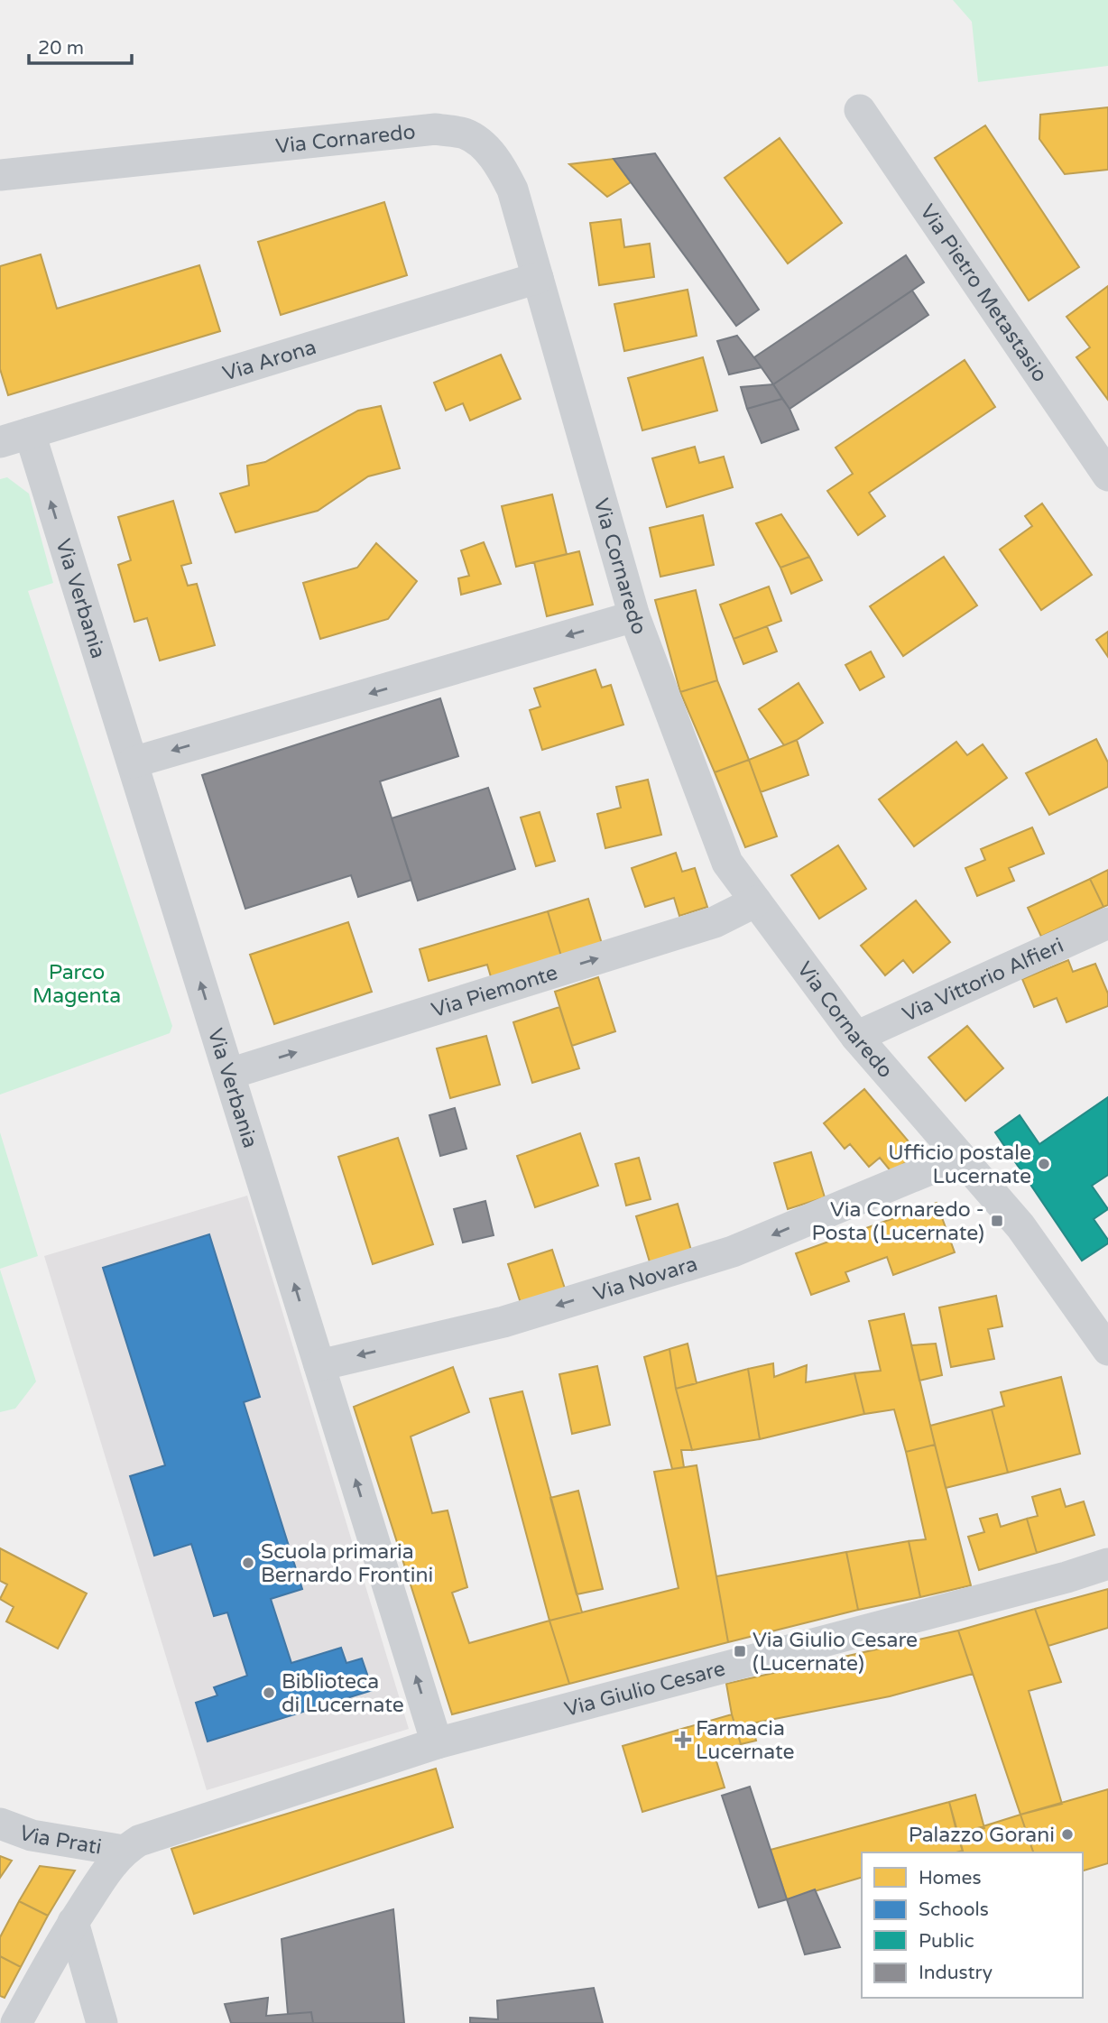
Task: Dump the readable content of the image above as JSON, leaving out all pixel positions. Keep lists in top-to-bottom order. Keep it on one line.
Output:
{"streets":{"street":["Via Cornaredo","Via Pietro Metastasio","Via Arona","Via Verbania","Via Vittorio Alfieri","Via Piemonte","Via Novara","Via Giulio Cesare","Via Prati"]},"crossings":[["Via Cornaredo","Via Arona"],["Via Cornaredo","Via Vittorio Alfieri"],["Via Cornaredo","Via Piemonte"],["Via Cornaredo","Via Novara"],["Via Arona","Via Verbania"],["Via Verbania","Via Piemonte"],["Via Verbania","Via Novara"],["Via Verbania","Via Giulio Cesare"],["Via Giulio Cesare","Via Prati"]],"one_way":["Via Verbania","Via Piemonte","Via Novara"],"parks":["Parco Magenta"],"places":{"other":["Ufficio postale Lucernate","Scuola primaria Bernardo Frontini","Biblioteca di Lucernate","Palazzo Gorani"],"transit":["Via Cornaredo - Posta (Lucernate)","Via Giulio Cesare (Lucernate)"],"health":["Farmacia Lucernate"]},"legend":["Homes","Schools","Public","Industry"],"scale_bar":"20 m"}
